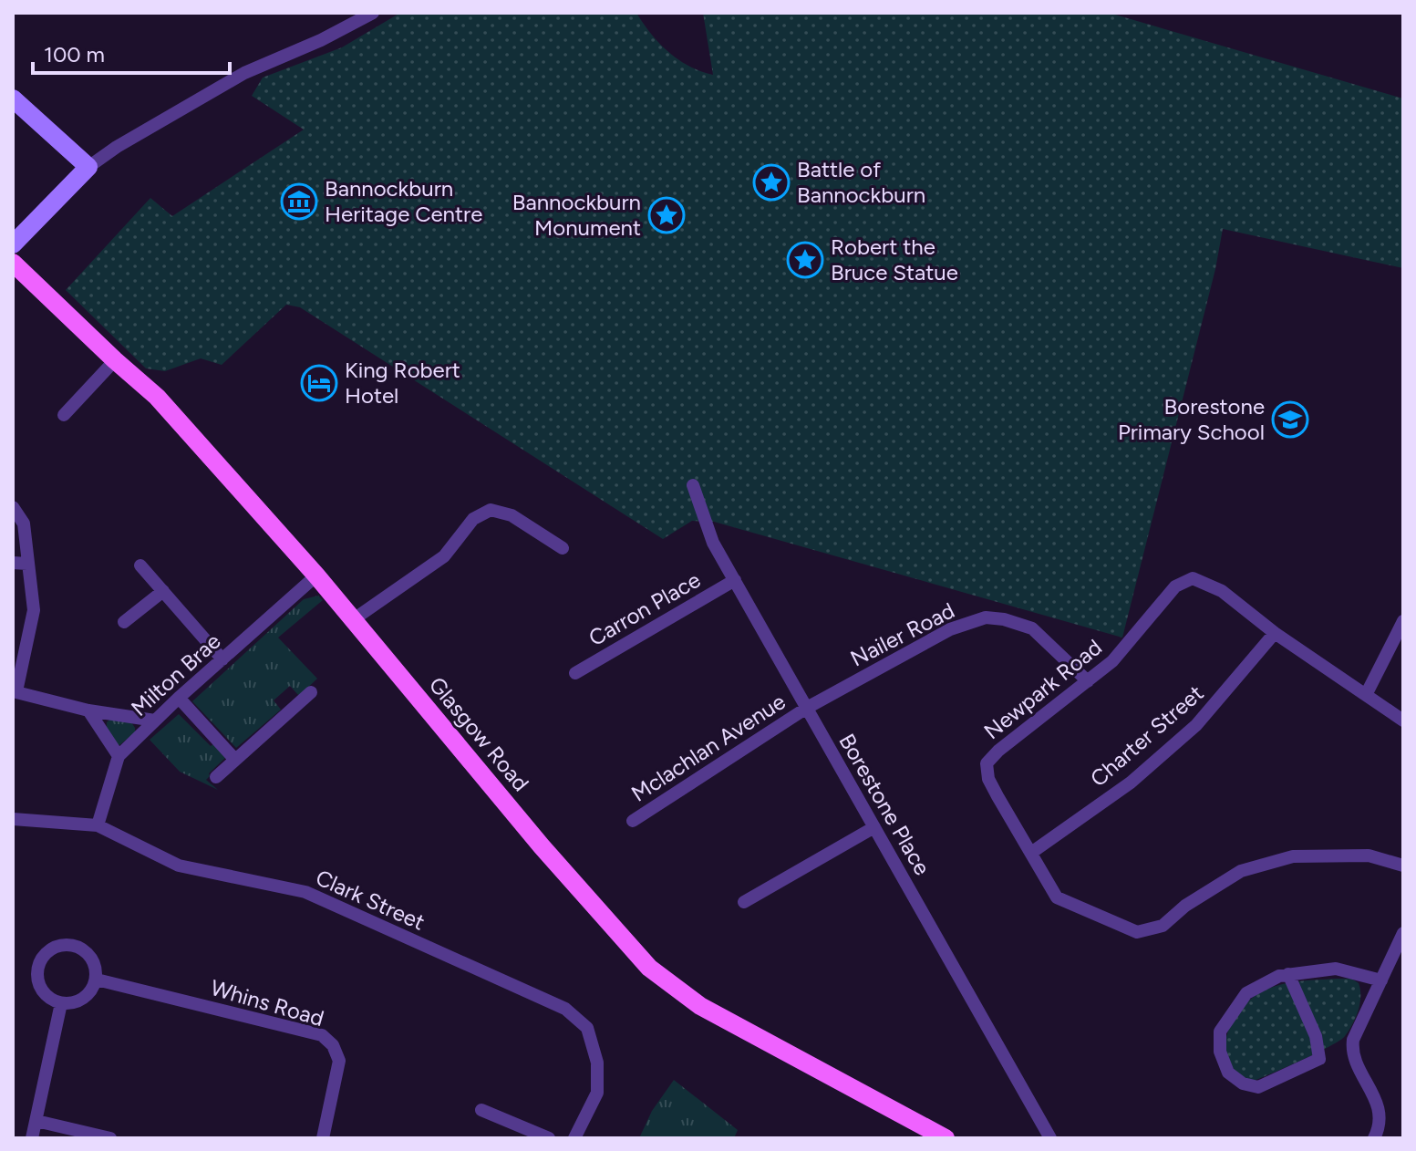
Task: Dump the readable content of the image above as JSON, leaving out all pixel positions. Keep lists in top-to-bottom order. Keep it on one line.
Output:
{"streets":{"main road":["Glasgow Road"],"street":["Carron Place","Nailer Road","Milton Brae","Newpark Road","Charter Street","Mclachlan Avenue","Borestone Place","Clark Street","Whins Road"]},"crossings":[["Carron Place","Borestone Place"],["Nailer Road","Newpark Road"],["Nailer Road","Mclachlan Avenue"],["Nailer Road","Borestone Place"],["Milton Brae","Glasgow Road"],["Milton Brae","Clark Street"],["Newpark Road","Charter Street"],["Mclachlan Avenue","Borestone Place"]],"places":{"place":["Battle of Bannockburn","Bannockburn Monument","Robert the Bruce Statue"],"museum":["Bannockburn Heritage Centre"],"hotel":["King Robert Hotel"],"school or university":["Borestone Primary School"]},"scale_bar":"100 m"}
